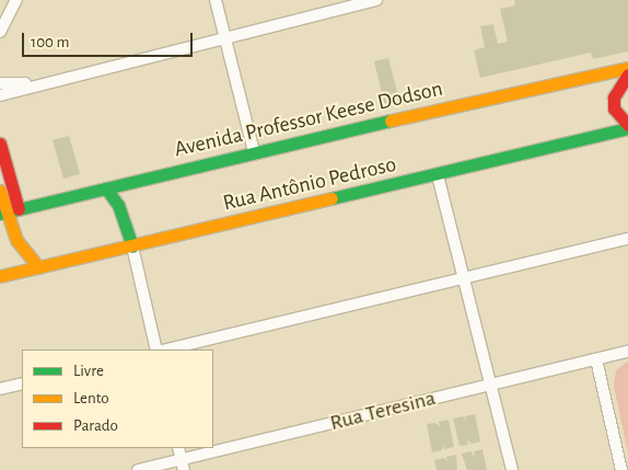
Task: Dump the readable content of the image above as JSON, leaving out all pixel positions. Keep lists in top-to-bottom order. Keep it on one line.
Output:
{"streets":{"main road":["Avenida Professor Keese Dodson","Rua Antônio Pedroso"],"street":["Rua Teresina"]},"legend":["Livre","Lento","Parado"],"scale_bar":"100 m"}
